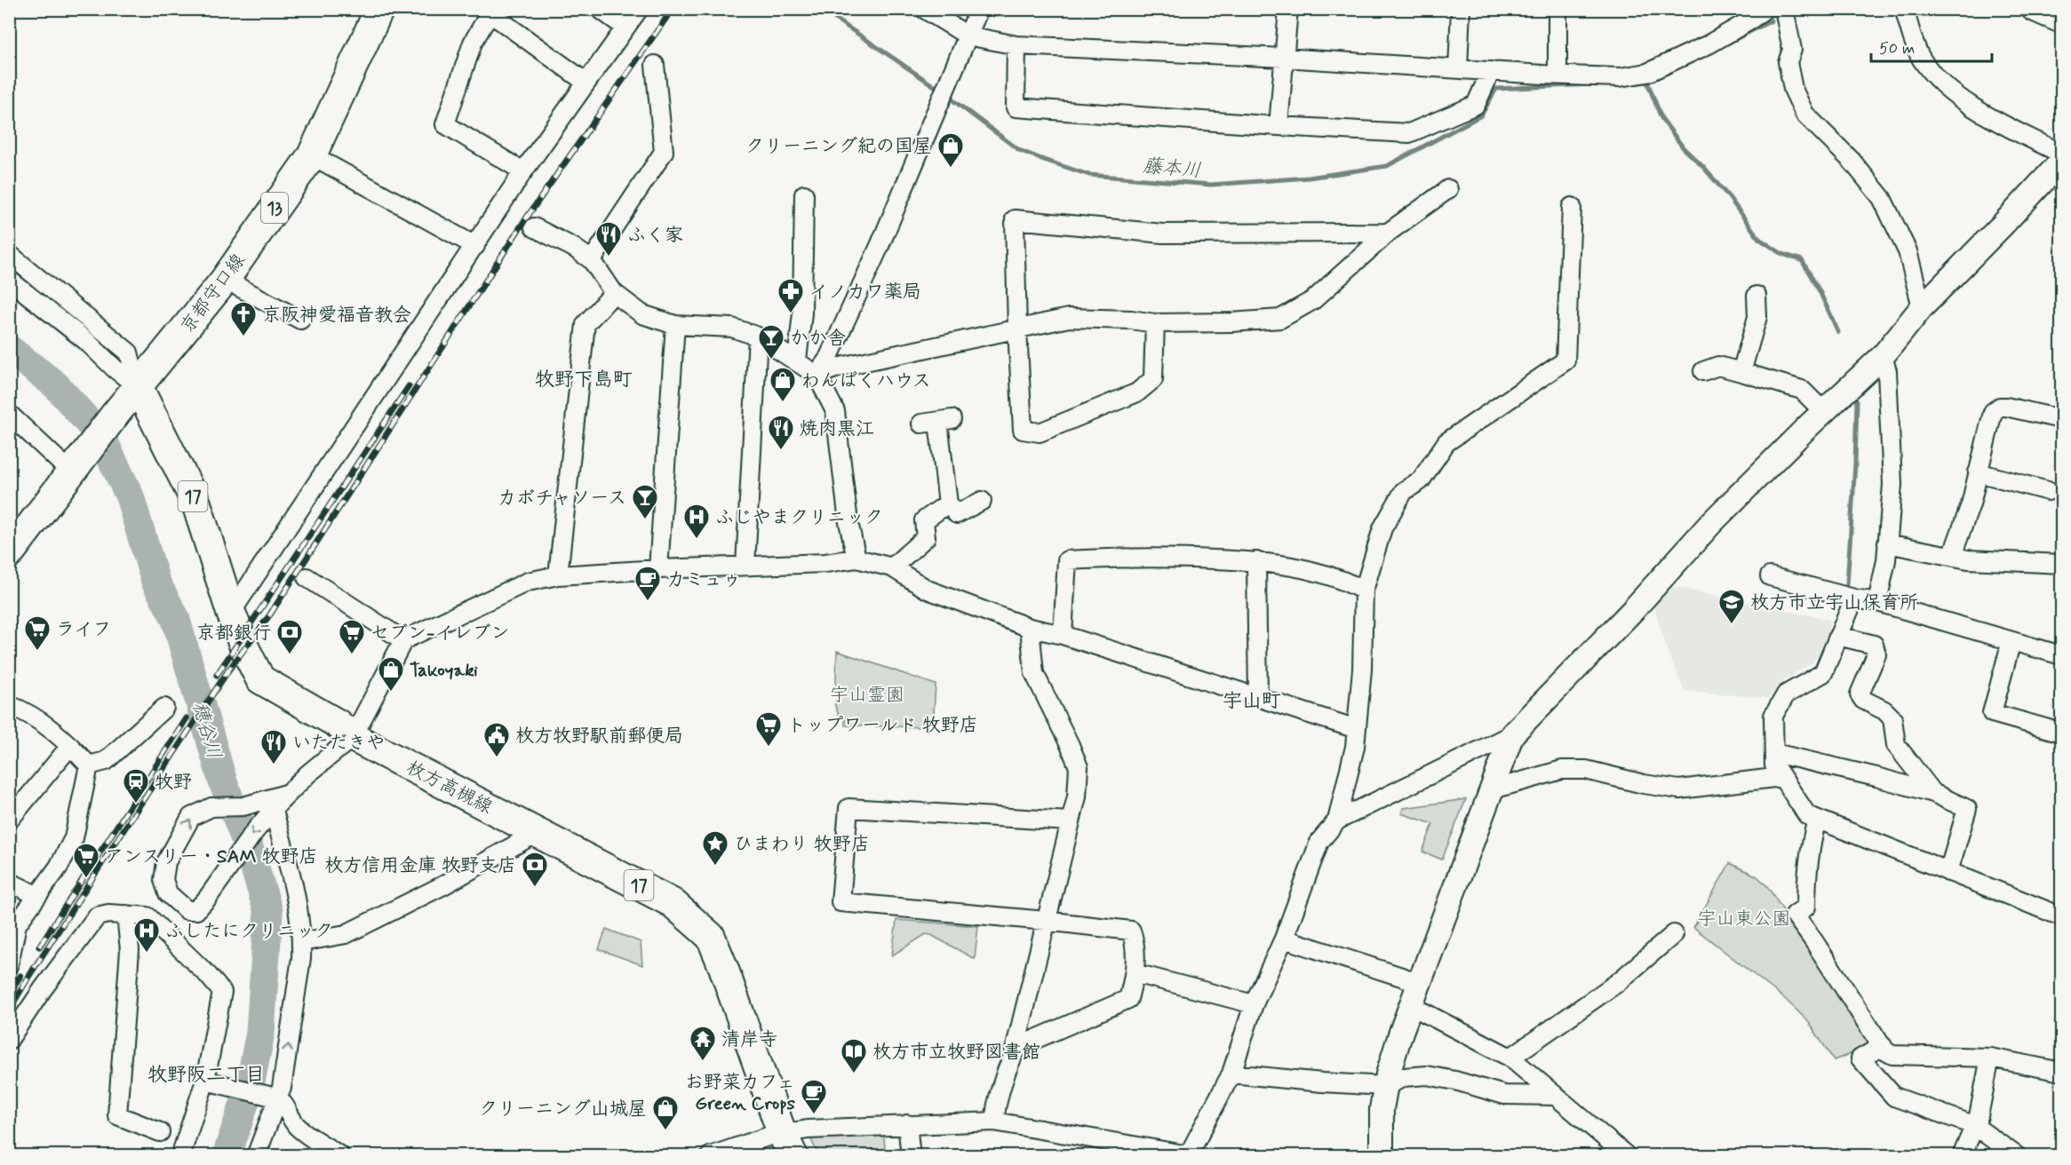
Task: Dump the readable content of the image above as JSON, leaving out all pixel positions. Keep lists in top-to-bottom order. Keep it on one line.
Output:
{"streets":{"main road":["13","京都守口線","17","枚方高槻線"]},"crossings":[["京都守口線","枚方高槻線"]],"districts":["牧野下島町","宇山町","牧野阪二丁目"],"water":["藤本川","穂谷川"],"parks":["宇山霊園","宇山東公園"],"places":{"shop":["クリーニング紀の国屋","わんぱくハウス","Takoyaki","クリーニング山城屋"],"restaurant":["ふく家","焼肉黒江","いただきや"],"pharmacy":["イノカワ薬局"],"church":["京阪神愛福音教会"],"bar":["かか舎","カボチャソース"],"hospital":["ふじやまクリニック","ふしたにクリニック"],"cafe":["カミュゥ","お野菜カフェ Green Crops"],"school or university":["枚方市立宇山保育所"],"supermarket":["ライフ","セブン-イレブン","トップワールド 牧野店","アンスリー・SAM 牧野店"],"bank":["京都銀行","枚方信用金庫 牧野支店"],"public building":["枚方牧野駅前郵便局"],"station":["牧野"],"place":["ひまわり 牧野店"],"temple":["清岸寺"],"library":["枚方市立牧野図書館"]},"scale_bar":"50 m"}
